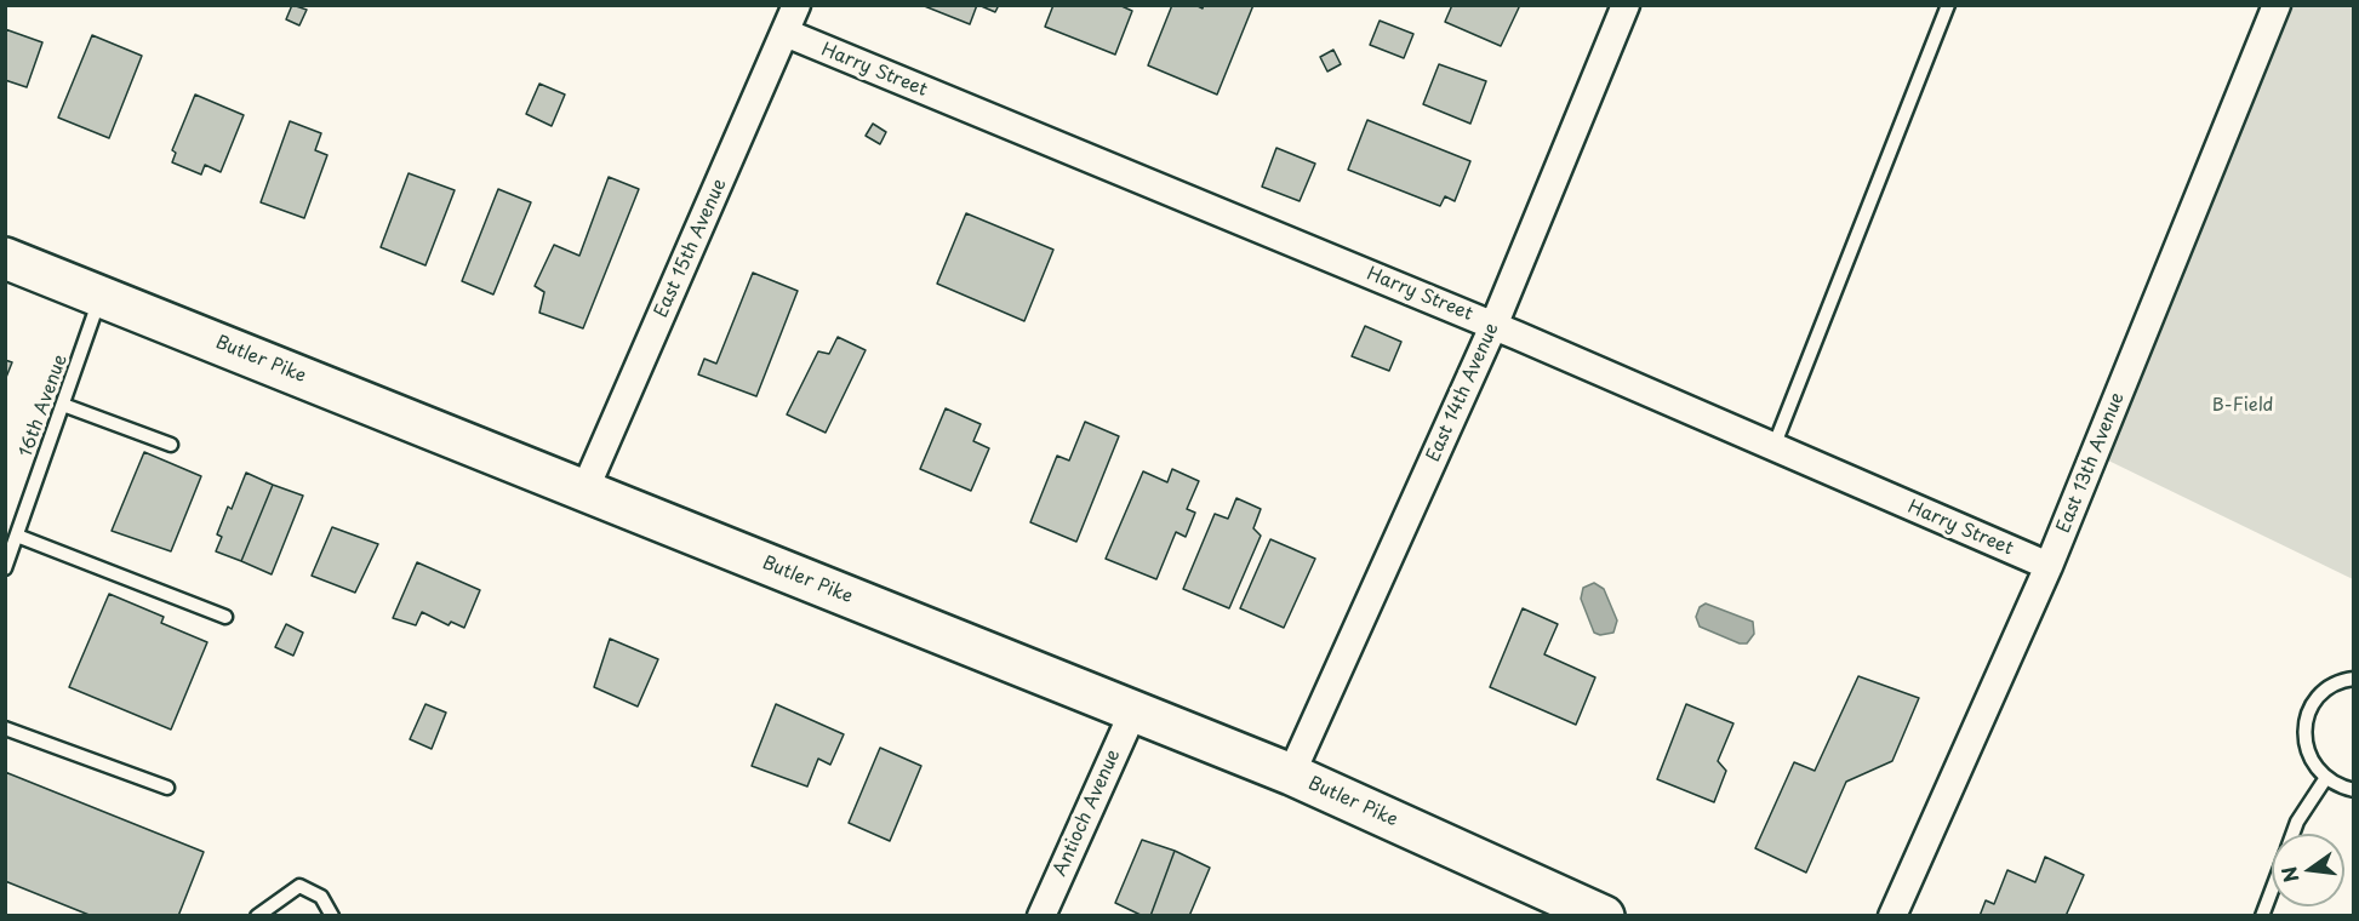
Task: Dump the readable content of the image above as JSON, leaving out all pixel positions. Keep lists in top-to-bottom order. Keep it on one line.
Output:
{"streets":{"main road":["Butler Pike"],"street":["Harry Street","East 15th Avenue","East 14th Avenue","East 13th Avenue","Antioch Avenue"],"lane":["16th Avenue"]},"crossings":[["Harry Street","East 15th Avenue"],["Harry Street","East 14th Avenue"],["Harry Street","East 13th Avenue"],["East 15th Avenue","Butler Pike"],["Butler Pike","East 14th Avenue"],["Butler Pike","16th Avenue"],["Butler Pike","Antioch Avenue"]],"parks":["B-Field"],"north":"left"}
